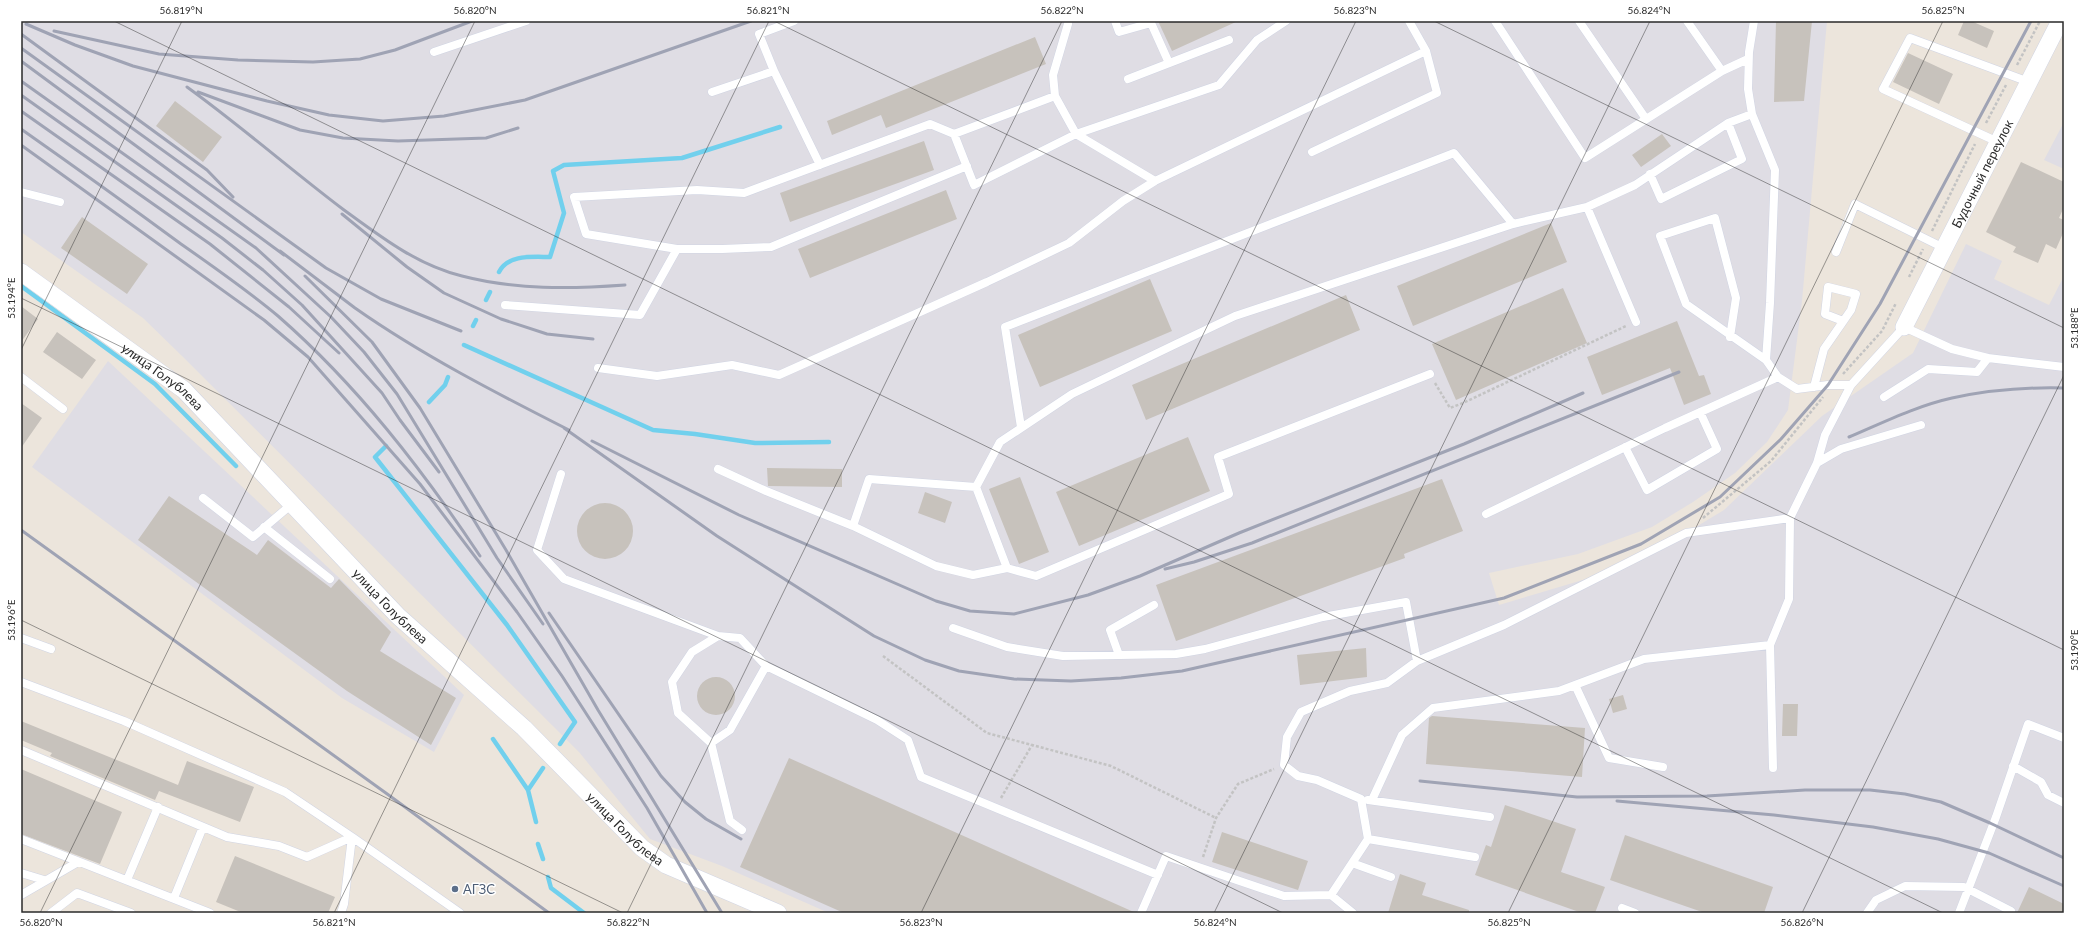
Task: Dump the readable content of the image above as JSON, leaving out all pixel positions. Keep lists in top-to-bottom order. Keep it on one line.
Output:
{"streets":{"street":["Будочный переулок","улица Голублева"]},"places":["АГЗС"],"coordinates":["56.819°N","56.820°N","56.821°N","56.822°N","56.823°N","56.824°N","56.825°N","53.194°E","53.188°E","53.196°E","53.190°E","56.826°N"]}
